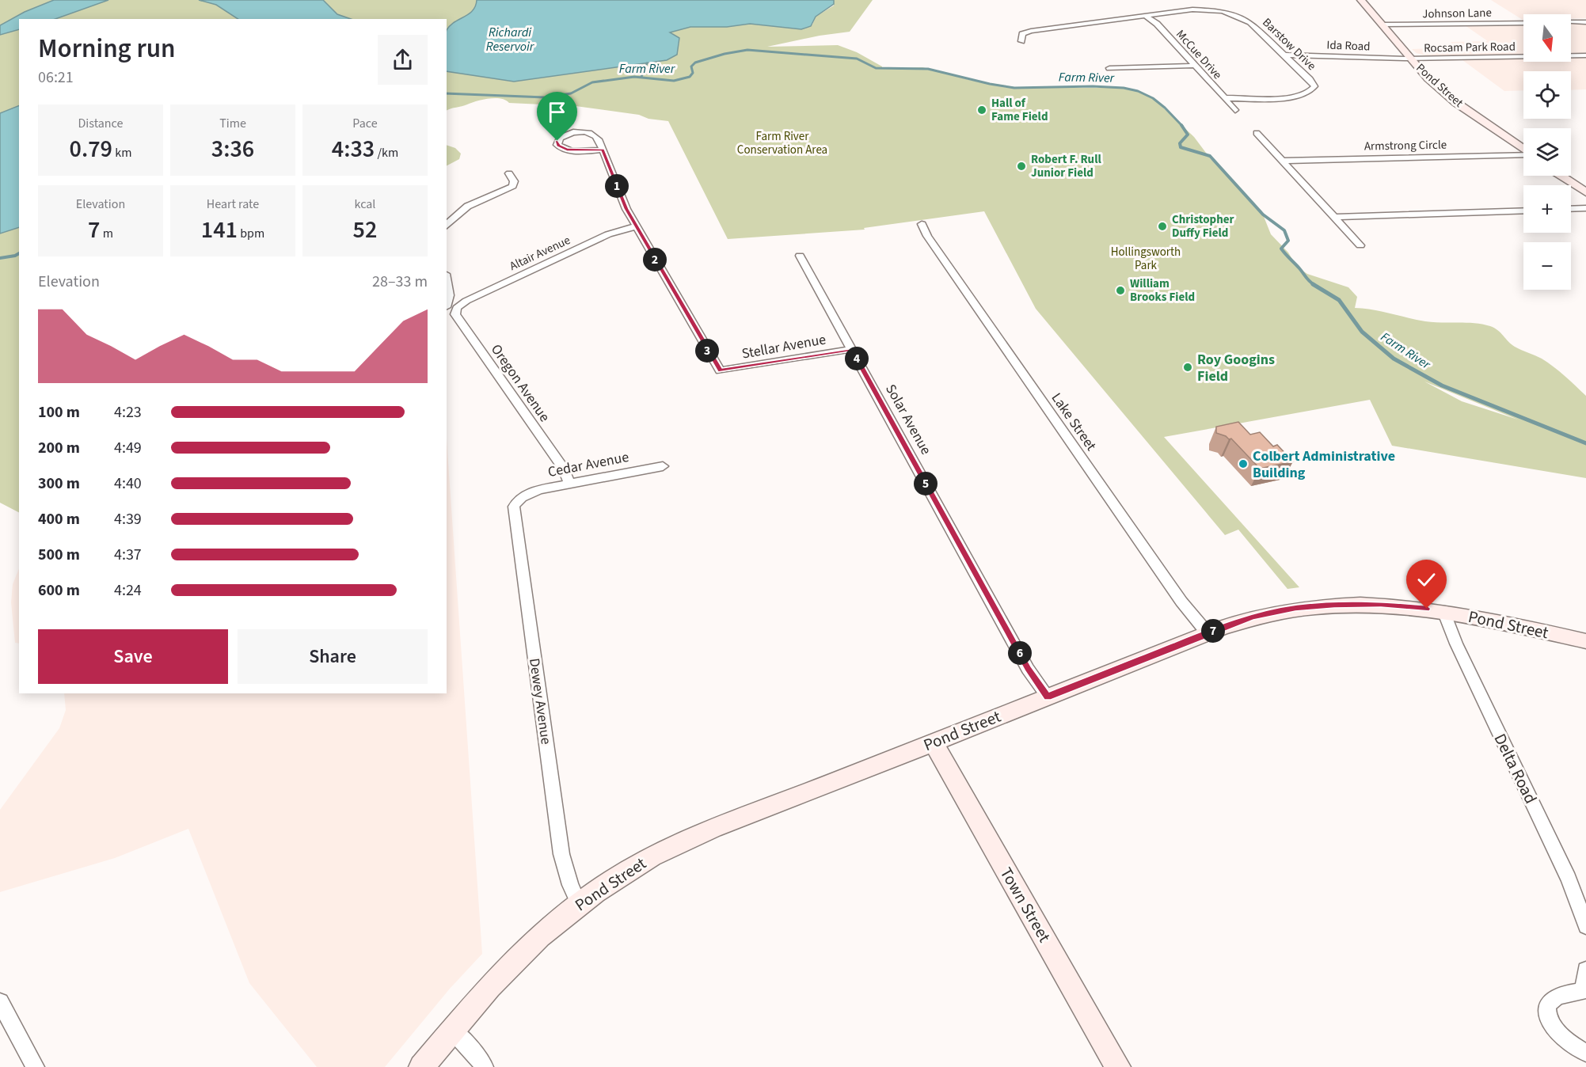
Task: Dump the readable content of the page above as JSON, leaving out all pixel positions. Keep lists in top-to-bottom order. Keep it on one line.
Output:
{"streets":{"main road":["Pond Street","Town Street"],"street":["Johnson Lane","Barstow Drive","Ida Road","Rocsam Park Road","McCue Drive","Armstrong Circle","Altair Avenue","Stellar Avenue","Oregon Avenue","Solar Avenue","Lake Street","Cedar Avenue","Dewey Avenue","Delta Road"]},"crossings":[["Johnson Lane","Pond Street"],["Barstow Drive","Ida Road"],["Barstow Drive","McCue Drive"],["Ida Road","Rocsam Park Road"],["Ida Road","Pond Street"],["Rocsam Park Road","Pond Street"],["Pond Street","Solar Avenue"],["Pond Street","Lake Street"],["Pond Street","Dewey Avenue"],["Pond Street","Delta Road"],["Pond Street","Town Street"],["Altair Avenue","Stellar Avenue"],["Altair Avenue","Oregon Avenue"],["Stellar Avenue","Solar Avenue"],["Oregon Avenue","Cedar Avenue"],["Cedar Avenue","Dewey Avenue"]],"water":["Richardi Reservoir","Farm River"],"parks":["Farm River Conservation Area","Hollingsworth Park"],"places":["Hall of Fame Field","Robert F. Rull Junior Field","Christopher Duffy Field","William Brooks Field","Roy Googins Field","Colbert Administrative Building"],"north":"bottom","page":{"map_buttons":["+","−"],"heading":["Morning run","06:21"],"stats":[["Distance","0.79 km"],["Time","3:36"],["Pace","4:33 /km"],["Elevation","7 m"],["Heart rate","141 bpm"],["kcal","52"]],"pins":["1","2","3","4","5","7","6"],"chart":["Elevation","28–33 m"],"list":[{"name":"100 m","note":"4:23"},{"name":"200 m","note":"4:49"},{"name":"300 m","note":"4:40"},{"name":"400 m","note":"4:39"},{"name":"500 m","note":"4:37"},{"name":"600 m","note":"4:24"}],"buttons":["Save","Share"]}}
